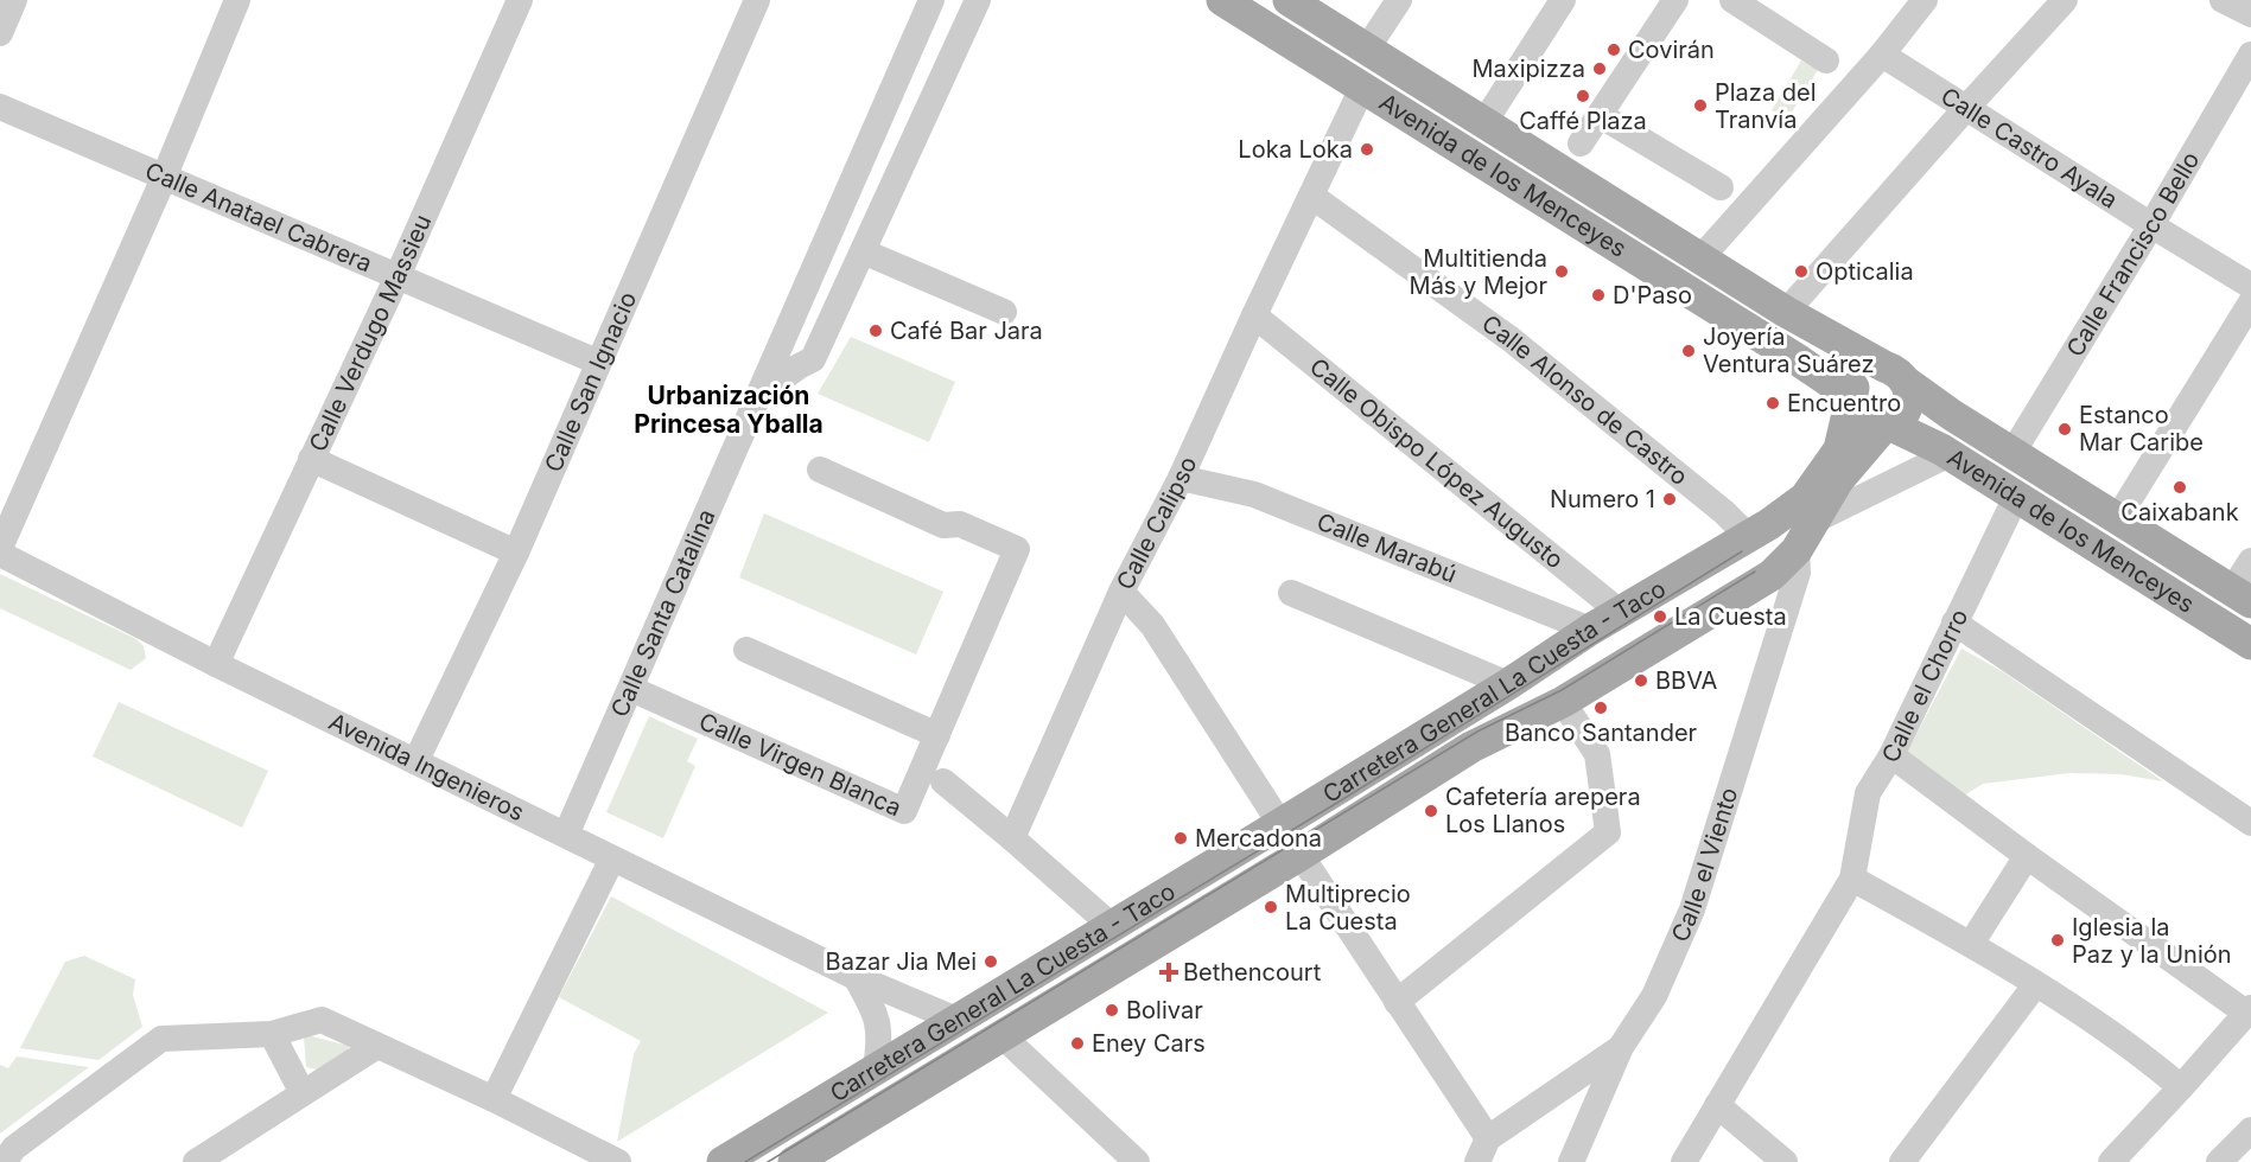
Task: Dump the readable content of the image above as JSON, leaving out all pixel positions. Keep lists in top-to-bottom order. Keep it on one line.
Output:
{"streets":{"main road":["Avenida de los Menceyes","Carretera General La Cuesta - Taco"],"street":["Calle Castro Ayala","Calle Anatael Cabrera","Calle Francisco Bello","Calle Verdugo Massieu","Calle San Ignacio","Calle Alonso de Castro","Calle Obispo López Augusto","Calle Calipso","Calle Marabú","Calle Santa Catalina","Calle el Chorro","Calle Virgen Blanca","Avenida Ingenieros","Calle el Viento"]},"crossings":[["Calle Castro Ayala","Calle Francisco Bello"],["Avenida de los Menceyes","Calle Francisco Bello"],["Avenida de los Menceyes","Calle Calipso"],["Avenida de los Menceyes","Calle el Chorro"],["Avenida de los Menceyes","Carretera General La Cuesta - Taco"],["Calle Anatael Cabrera","Calle Verdugo Massieu"],["Calle Anatael Cabrera","Calle San Ignacio"],["Calle Verdugo Massieu","Avenida Ingenieros"],["Calle San Ignacio","Avenida Ingenieros"],["Calle Alonso de Castro","Calle Calipso"],["Calle Alonso de Castro","Carretera General La Cuesta - Taco"],["Calle Obispo López Augusto","Calle Calipso"],["Calle Obispo López Augusto","Carretera General La Cuesta - Taco"],["Calle Calipso","Calle Marabú"],["Calle Marabú","Carretera General La Cuesta - Taco"],["Calle Santa Catalina","Calle Virgen Blanca"],["Calle Santa Catalina","Avenida Ingenieros"],["Carretera General La Cuesta - Taco","Avenida Ingenieros"],["Carretera General La Cuesta - Taco","Calle el Viento"]],"districts":["Urbanización Princesa Yballa"],"places":{"other":["Covirán","Maxipizza","Caffé Plaza","Plaza del Tranvía","Loka Loka","Multitienda Más y Mejor","Opticalia","D'Paso","Café Bar Jara","Joyería Ventura Suárez","Encuentro","Estanco Mar Caribe","Caixabank","Numero 1","La Cuesta","BBVA","Banco Santander","Cafetería arepera Los Llanos","Mercadona","Multiprecio La Cuesta","Iglesia la Paz y la Unión","Bazar Jia Mei","Bolivar","Eney Cars"],"health":["Bethencourt"]}}
